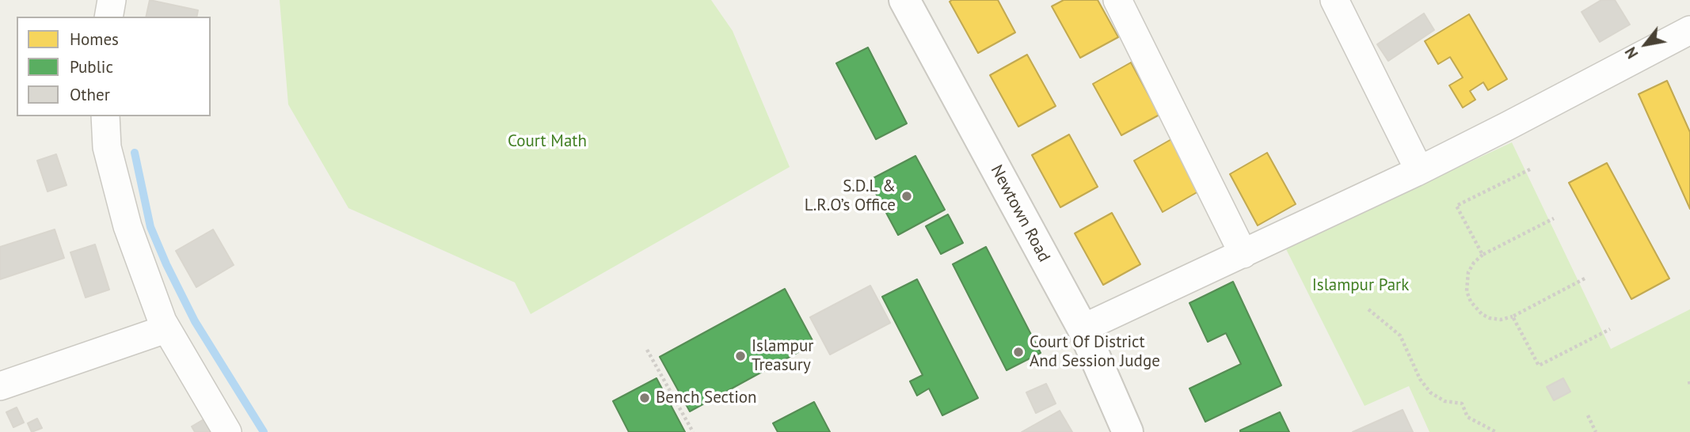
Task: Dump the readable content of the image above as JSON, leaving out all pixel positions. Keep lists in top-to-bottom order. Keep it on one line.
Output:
{"streets":{"street":["Newtown Road"]},"parks":["Court Math","Islampur Park"],"places":["S.D.L & L.R.O’s Office","Court Of District And Session Judge","Islampur Treasury","Bench Section"],"legend":["Homes","Public","Other"],"north":"bottom left"}
